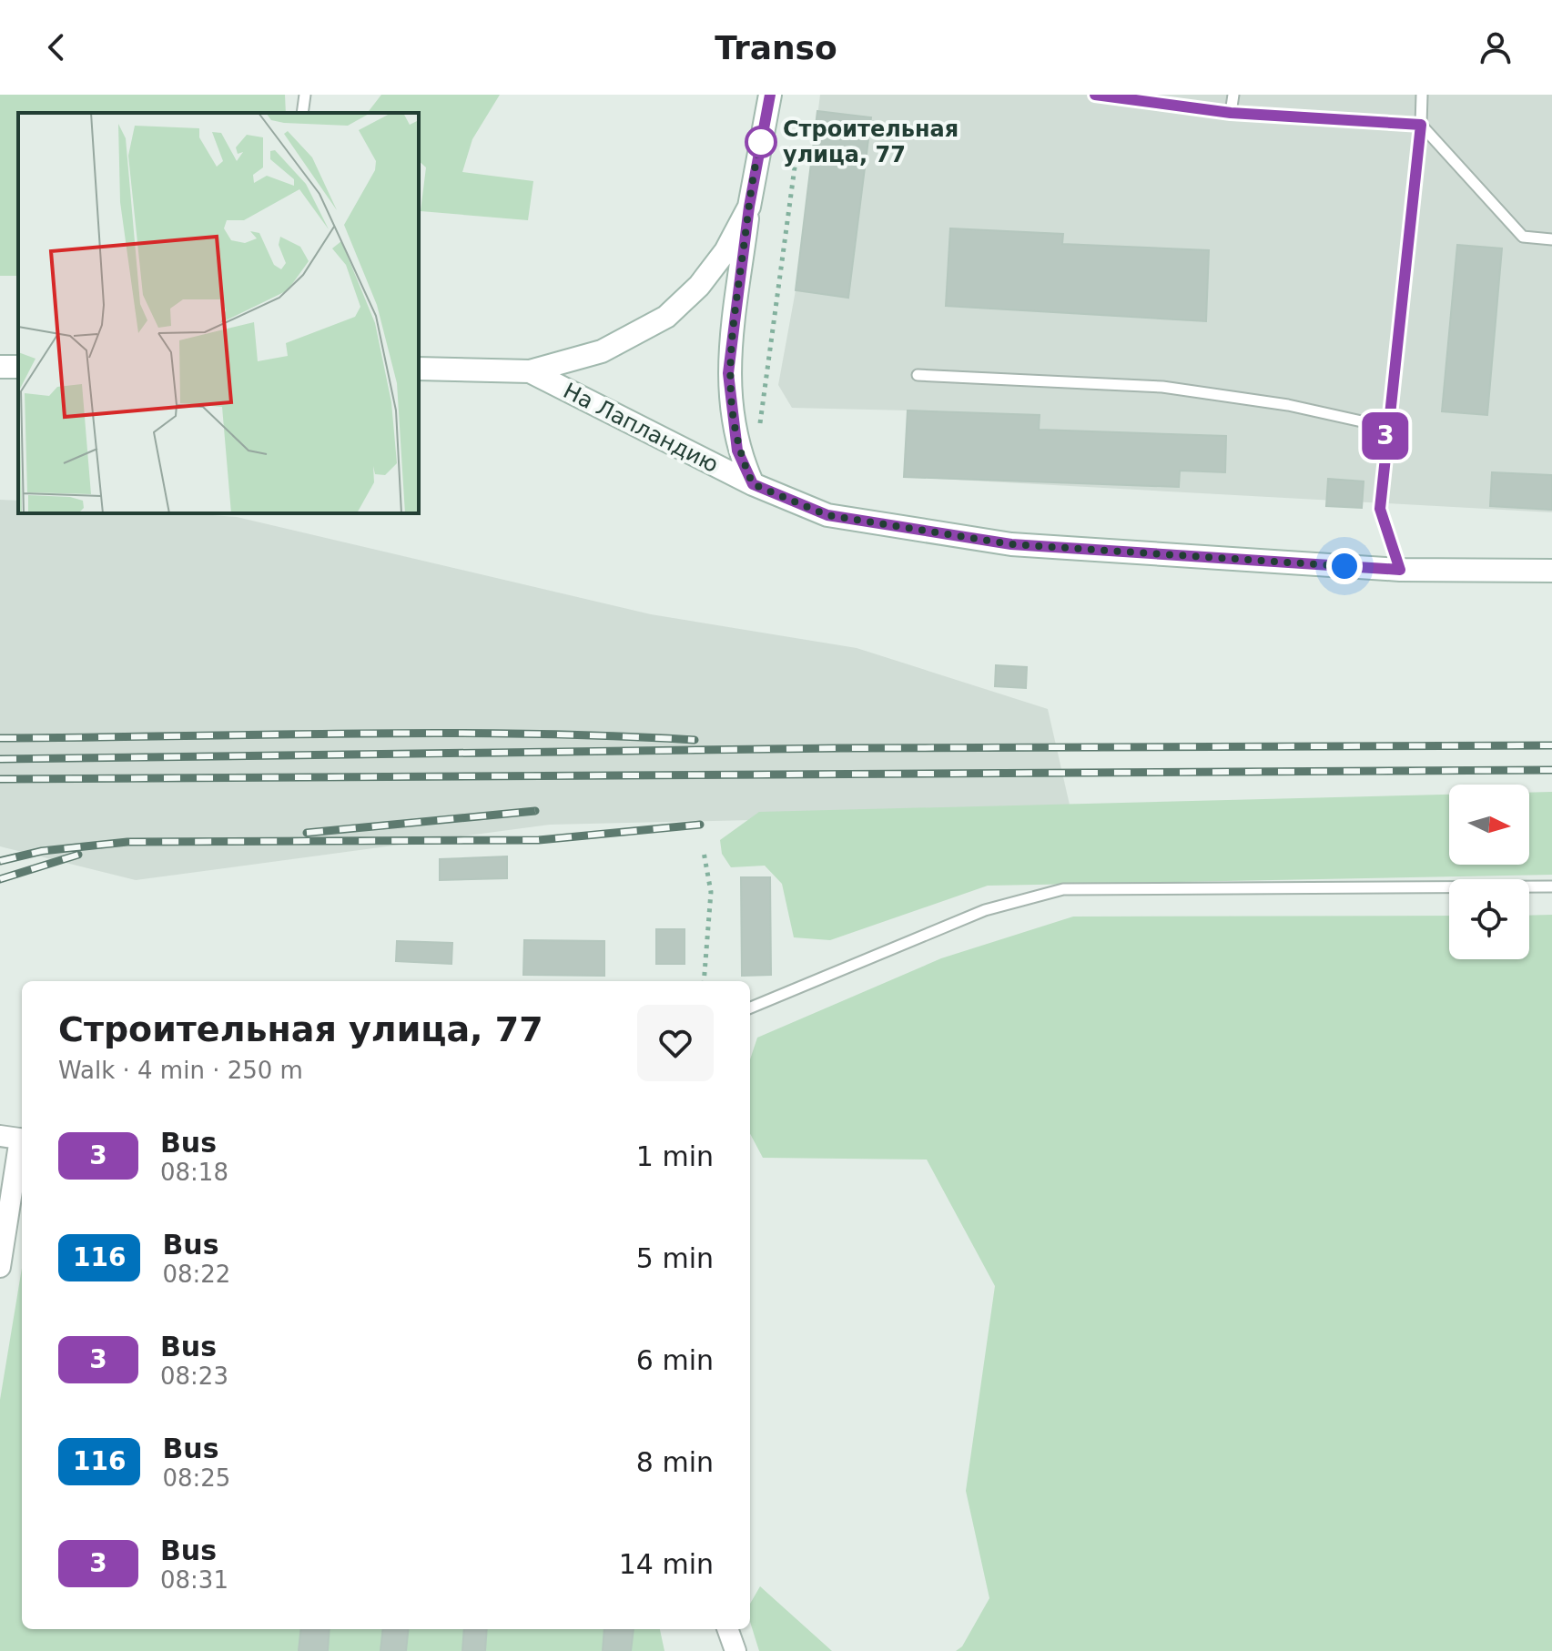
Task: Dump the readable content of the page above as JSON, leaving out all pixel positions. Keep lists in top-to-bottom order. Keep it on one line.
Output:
{"streets":{"street":["На Лапландию"]},"places":["Строительная улица, 77"],"lines":["bus line 3"],"north":"right","page":{"header":"Transo","on_map":"3","heading":["Строительная улица, 77","Walk · 4 min · 250 m"],"list":[{"mark":"3","name":"Bus","note":"08:18","value":"1 min"},{"mark":"116","name":"Bus","note":"08:22","value":"5 min"},{"mark":"3","name":"Bus","note":"08:23","value":"6 min"},{"mark":"116","name":"Bus","note":"08:25","value":"8 min"},{"mark":"3","name":"Bus","note":"08:31","value":"14 min"}]}}
